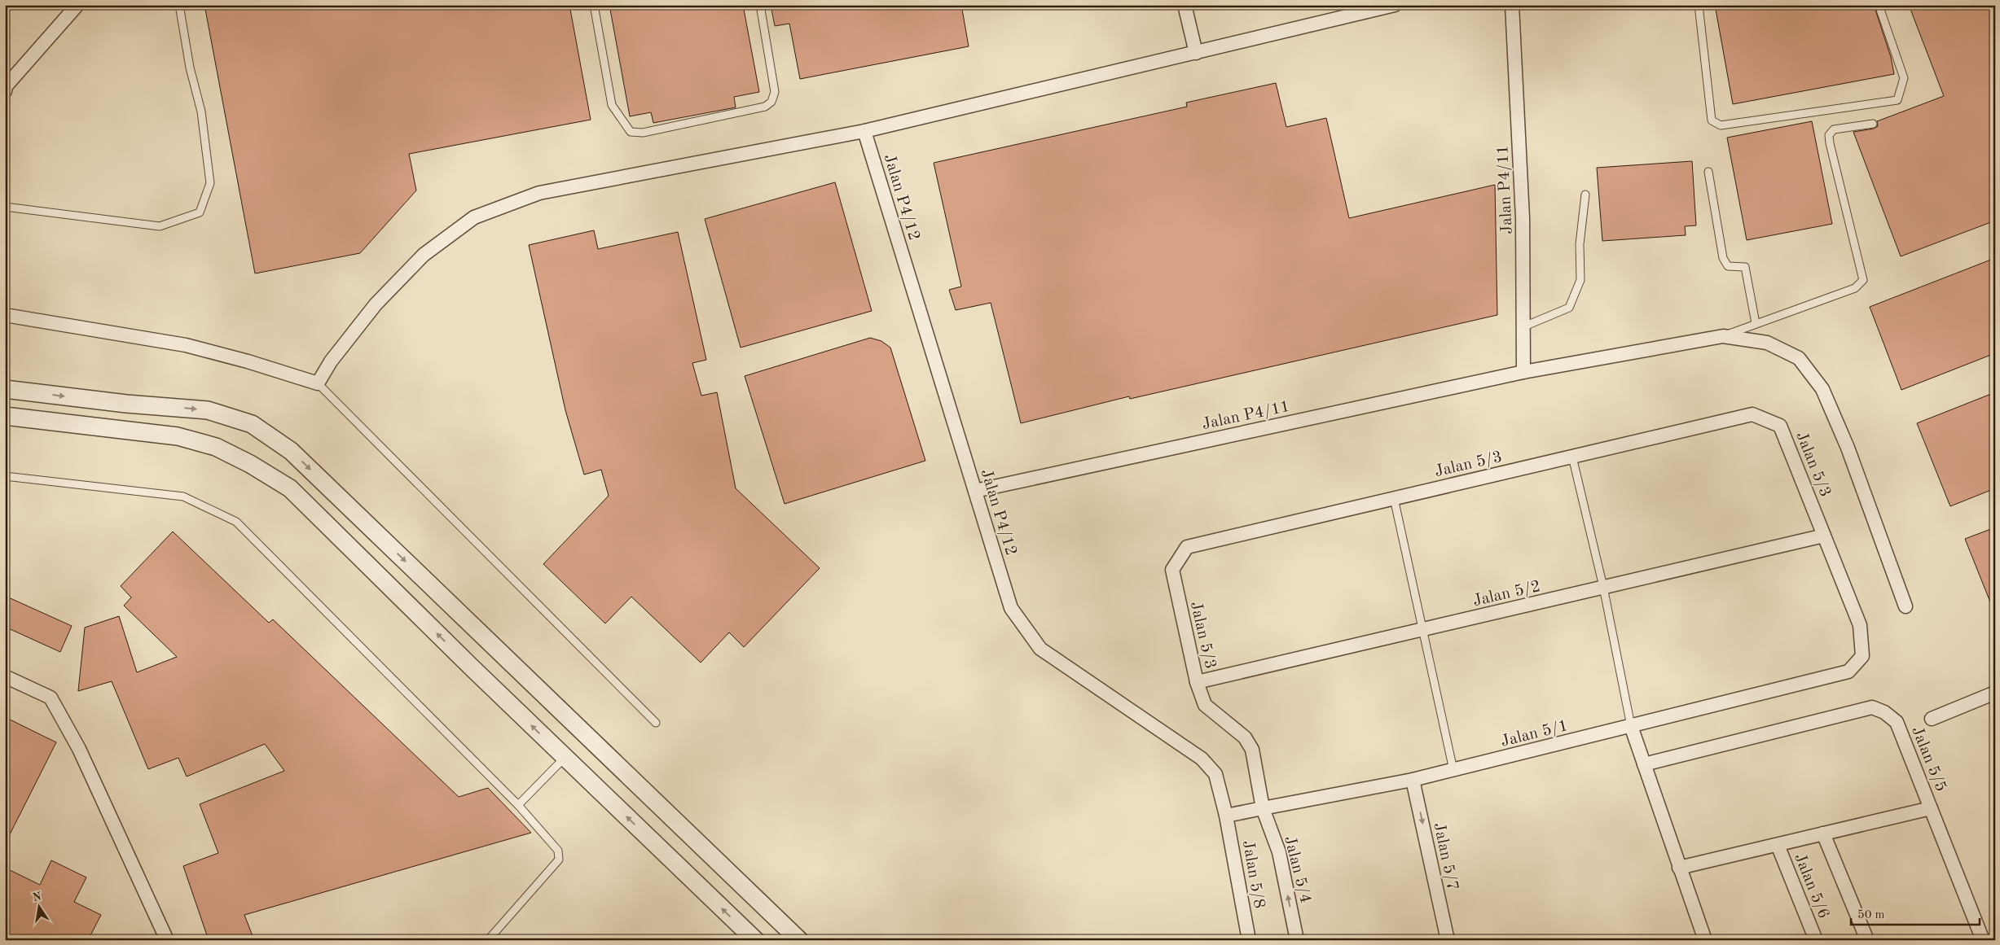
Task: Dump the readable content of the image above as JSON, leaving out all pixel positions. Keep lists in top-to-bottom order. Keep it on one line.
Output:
{"streets":{"street":["Jalan P4/11","Jalan P4/12","Jalan 5/3","Jalan 5/2","Jalan 5/1","Jalan 5/5","Jalan 5/7","Jalan 5/4","Jalan 5/8","Jalan 5/6"]},"crossings":[["Jalan P4/11","Jalan P4/12"],["Jalan P4/12","Jalan 5/1"],["Jalan P4/12","Jalan 5/8"],["Jalan 5/3","Jalan 5/2"],["Jalan 5/3","Jalan 5/1"],["Jalan 5/3","Jalan 5/4"],["Jalan 5/1","Jalan 5/7"],["Jalan 5/1","Jalan 5/4"],["Jalan 5/1","Jalan 5/8"]],"one_way":["Jalan 5/7","Jalan 5/4"],"scale_bar":"50 m","north":"top"}
